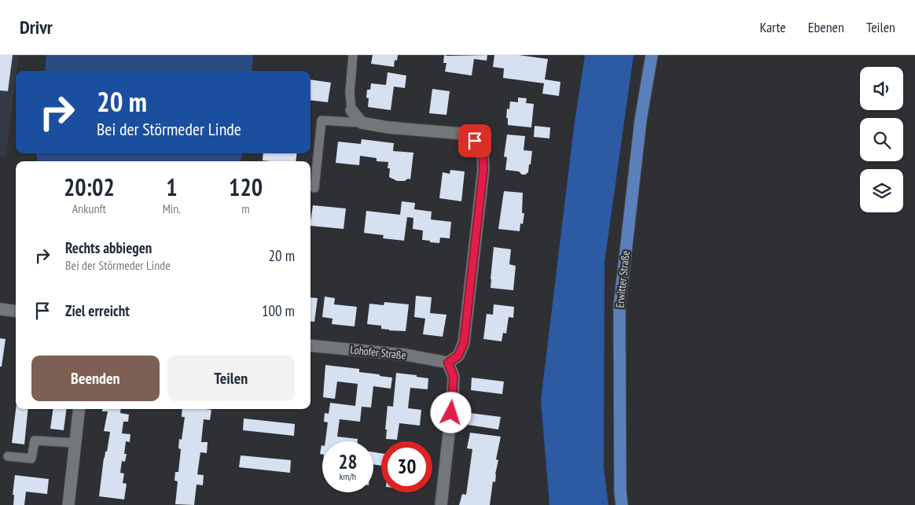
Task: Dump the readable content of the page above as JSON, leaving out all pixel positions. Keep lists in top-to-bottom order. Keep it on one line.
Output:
{"streets":{"main road":["Erwitter Straße"],"street":["Lohofer Straße"]},"page":{"header":"Drivr","nav":["Karte","Ebenen","Teilen"],"turn":["20 m","Bei der Störmeder Linde"],"eta":["20:02","Ankunft","1","Min.","120","m"],"list":[{"name":"Rechts abbiegen","note":"Bei der Störmeder Linde","value":"20 m"},{"name":"Ziel erreicht","value":"100 m"}],"buttons":["Beenden","Teilen"],"speed":"28 km/h","limit":"30"}}
